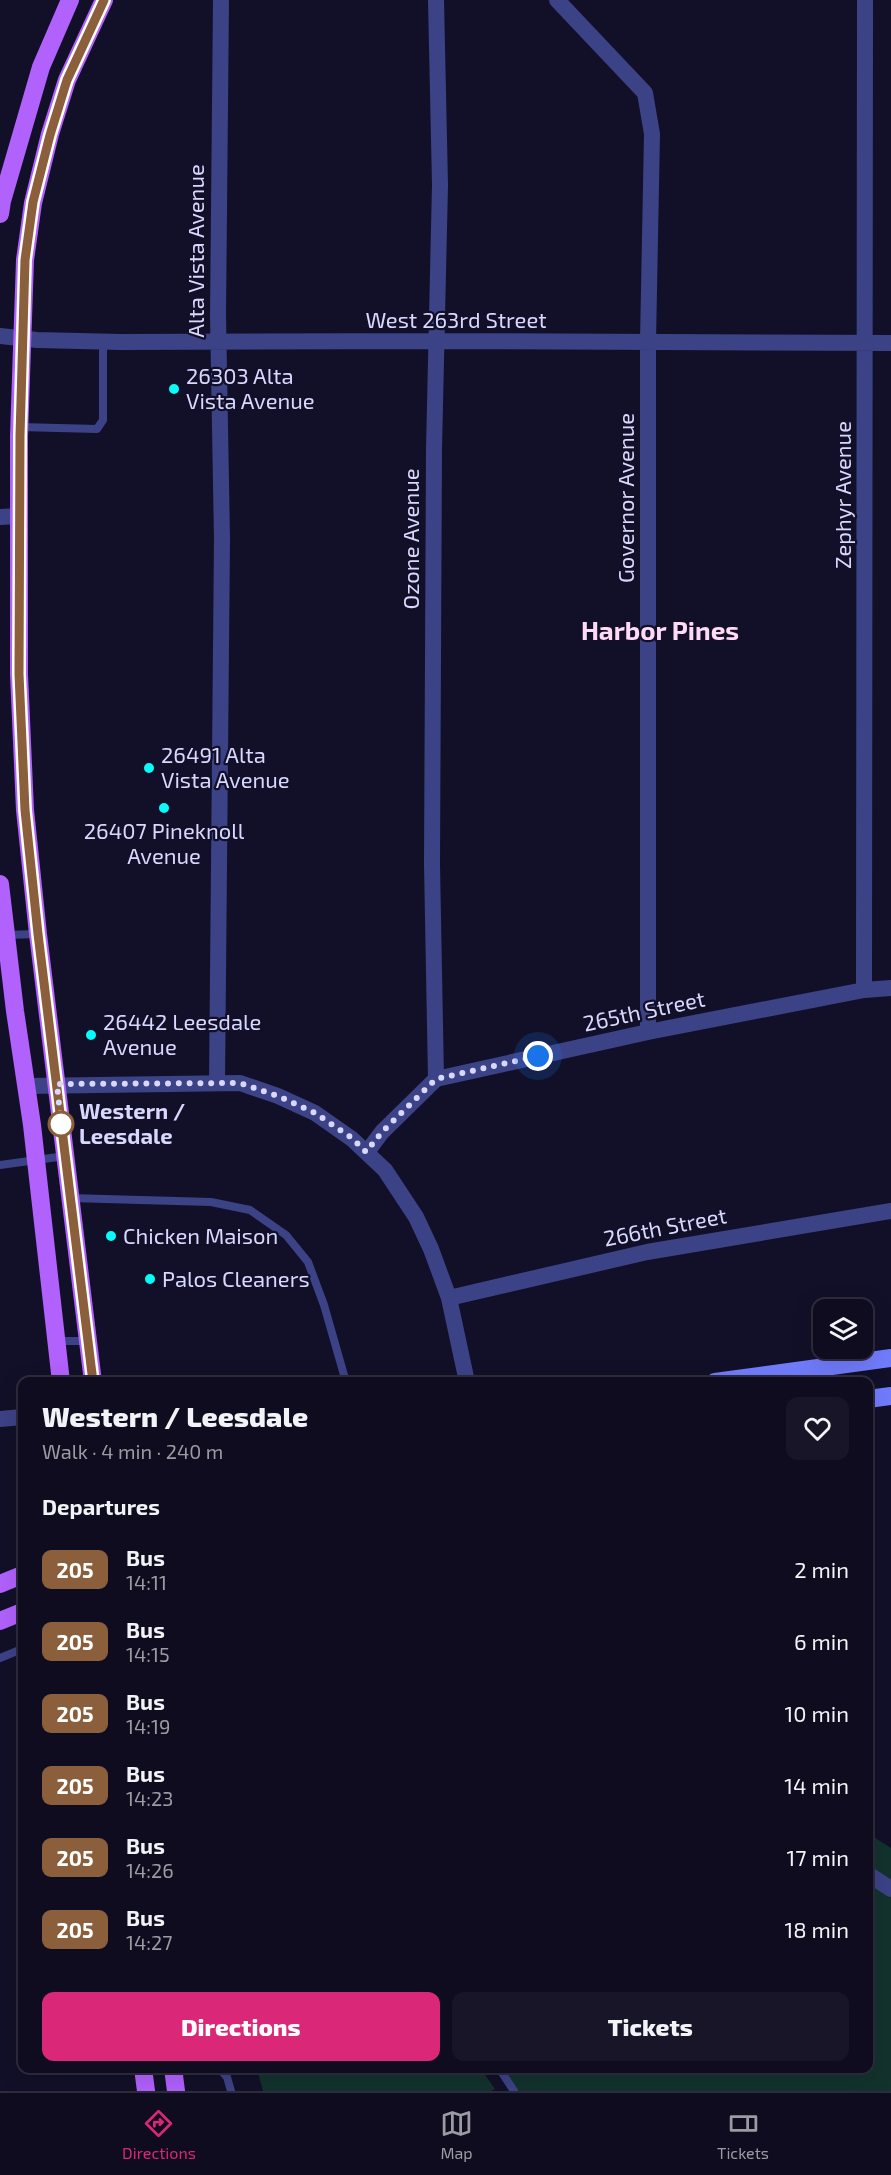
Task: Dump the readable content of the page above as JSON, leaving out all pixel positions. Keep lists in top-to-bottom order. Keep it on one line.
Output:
{"streets":{"street":["Alta Vista Avenue","West 263rd Street","Zephyr Avenue","Governor Avenue","Ozone Avenue","265th Street","266th Street"]},"crossings":[["Alta Vista Avenue","West 263rd Street"],["West 263rd Street","Zephyr Avenue"],["West 263rd Street","Governor Avenue"],["West 263rd Street","Ozone Avenue"],["Zephyr Avenue","265th Street"],["Governor Avenue","265th Street"],["Ozone Avenue","265th Street"]],"districts":["Harbor Pines"],"places":["26303 Alta Vista Avenue","26491 Alta Vista Avenue","26407 Pineknoll Avenue","26442 Leesdale Avenue","Western / Leesdale","Chicken Maison","Palos Cleaners"],"lines":["bus line 205"],"page":{"heading":[["Western / Leesdale","Walk · 4 min · 240 m"],"Departures"],"list":[{"mark":"205","name":"Bus","note":"14:11","value":"2 min"},{"mark":"205","name":"Bus","note":"14:15","value":"6 min"},{"mark":"205","name":"Bus","note":"14:19","value":"10 min"},{"mark":"205","name":"Bus","note":"14:23","value":"14 min"},{"mark":"205","name":"Bus","note":"14:26","value":"17 min"},{"mark":"205","name":"Bus","note":"14:27","value":"18 min"}],"buttons":["Directions","Tickets"],"tabs":["Directions","Map","Tickets"]}}
